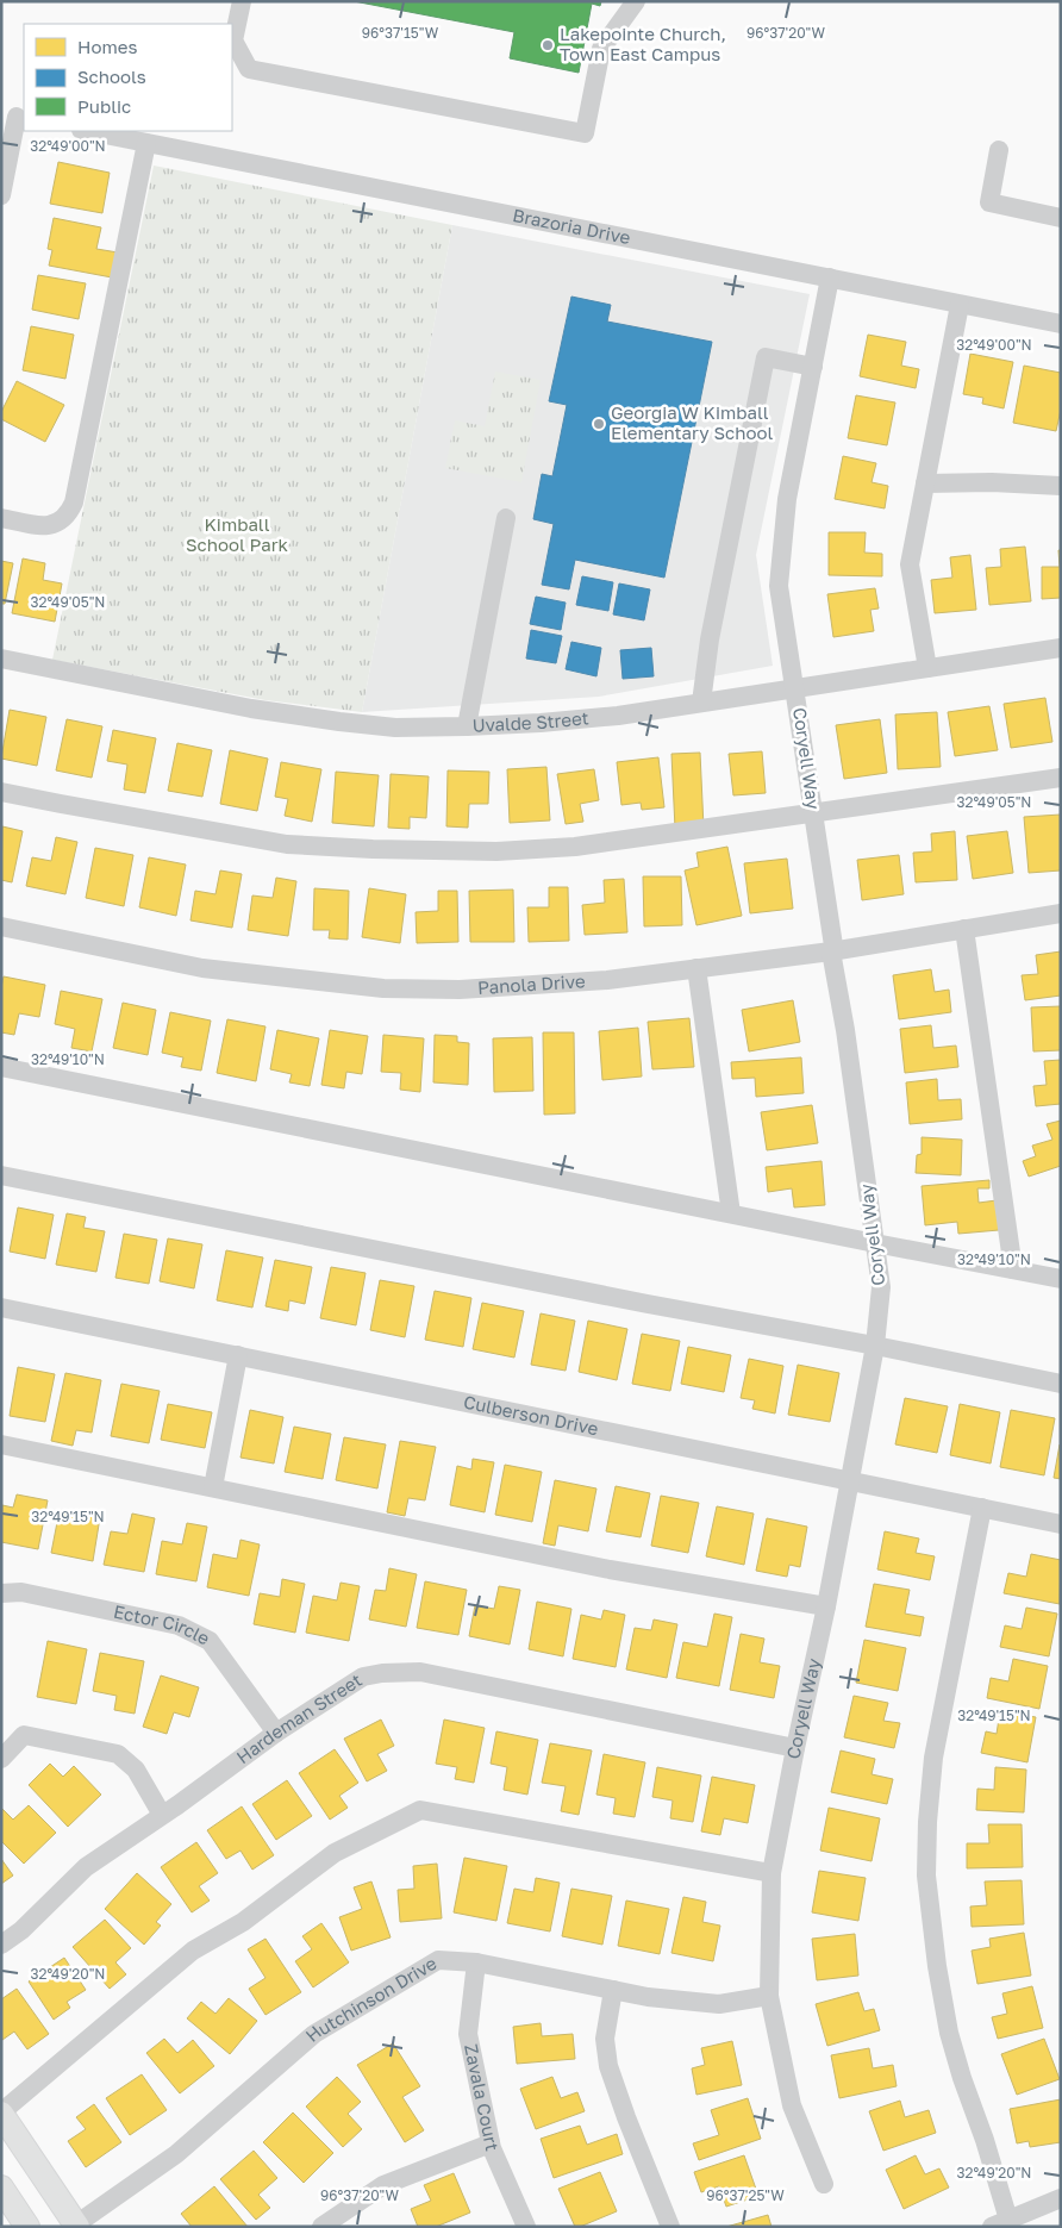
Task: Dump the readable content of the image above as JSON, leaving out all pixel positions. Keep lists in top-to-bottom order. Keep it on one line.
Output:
{"streets":{"street":["Brazoria Drive","Uvalde Street","Coryell Way","Panola Drive","Culberson Drive","Ector Circle","Hardeman Street","Hutchinson Drive","Zavala Court"]},"crossings":[["Brazoria Drive","Coryell Way"],["Uvalde Street","Coryell Way"],["Coryell Way","Panola Drive"],["Coryell Way","Culberson Drive"],["Coryell Way","Hardeman Street"],["Coryell Way","Hutchinson Drive"],["Ector Circle","Hardeman Street"],["Hutchinson Drive","Zavala Court"]],"parks":["Kimball School Park"],"places":["Lakepointe Church, Town East Campus","Georgia W Kimball Elementary School"],"legend":["Homes","Schools","Public"],"coordinates":["96°37'15\"W","96°37'20\"W","32°49'00\"N","32°49'05\"N","32°49'10\"N","32°49'15\"N","32°49'20\"N","96°37'25\"W"]}
